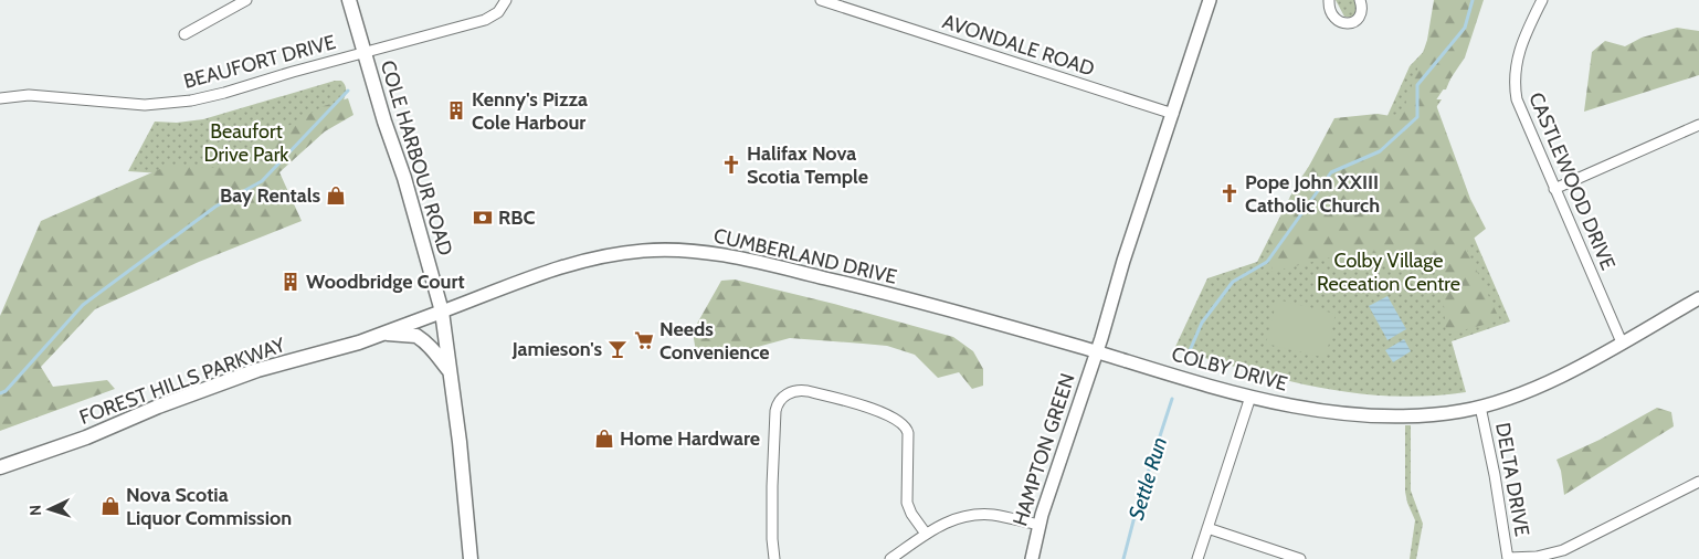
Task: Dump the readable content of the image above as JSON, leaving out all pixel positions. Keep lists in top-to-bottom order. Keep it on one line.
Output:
{"streets":{"main road":["COLE HARBOUR ROAD","FOREST HILLS PARKWAY"],"street":["AVONDALE ROAD","BEAUFORT DRIVE","CASTLEWOOD DRIVE","CUMBERLAND DRIVE","COLBY DRIVE","HAMPTON GREEN","DELTA DRIVE"]},"crossings":[["BEAUFORT DRIVE","COLE HARBOUR ROAD"],["COLE HARBOUR ROAD","CUMBERLAND DRIVE"],["COLE HARBOUR ROAD","FOREST HILLS PARKWAY"],["CASTLEWOOD DRIVE","COLBY DRIVE"],["CUMBERLAND DRIVE","COLBY DRIVE"],["CUMBERLAND DRIVE","FOREST HILLS PARKWAY"],["CUMBERLAND DRIVE","HAMPTON GREEN"],["COLBY DRIVE","HAMPTON GREEN"],["COLBY DRIVE","DELTA DRIVE"]],"water":["Settle Run"],"parks":["Beaufort Drive Park","Colby Village Receation Centre"],"places":{"building":["Kenny's Pizza Cole Harbour","Woodbridge Court"],"church":["Halifax Nova Scotia Temple","Pope John XXIII Catholic Church"],"shop":["Bay Rentals","Home Hardware","Nova Scotia Liquor Commission"],"bank":["RBC"],"supermarket":["Needs Convenience"],"bar":["Jamieson's"]},"north":"left"}
